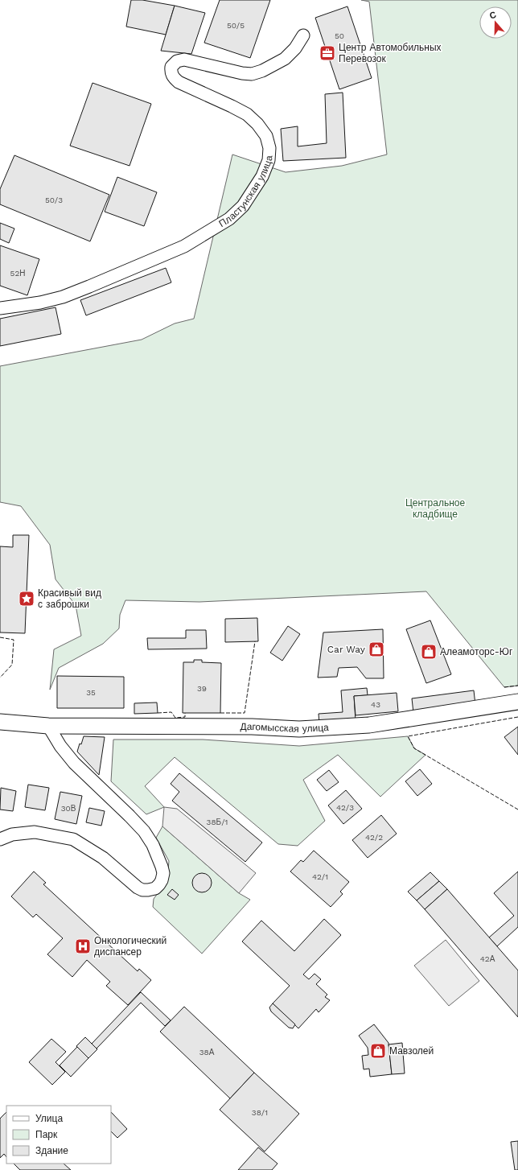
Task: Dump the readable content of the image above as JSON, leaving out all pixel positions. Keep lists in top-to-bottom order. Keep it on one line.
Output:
{"streets":{"street":["Пластунская улица","Дагомысская улица"]},"parks":["Центральное кладбище"],"places":{"office":["Центр Автомобильных Перевозок"],"place":["Красивый вид с заброшки"],"shop":["Car Way","Алеамоторс-Юг","Мавзолей"],"hospital":["Онкологический диспансер"]},"house_numbers":["50/5","50","50/3","52Н","39","35","43","42/3","30В","38Б/1","42/2","42/1","42А","38А","38/1"],"legend":["Улица","Парк","Здание"],"north":"top"}
